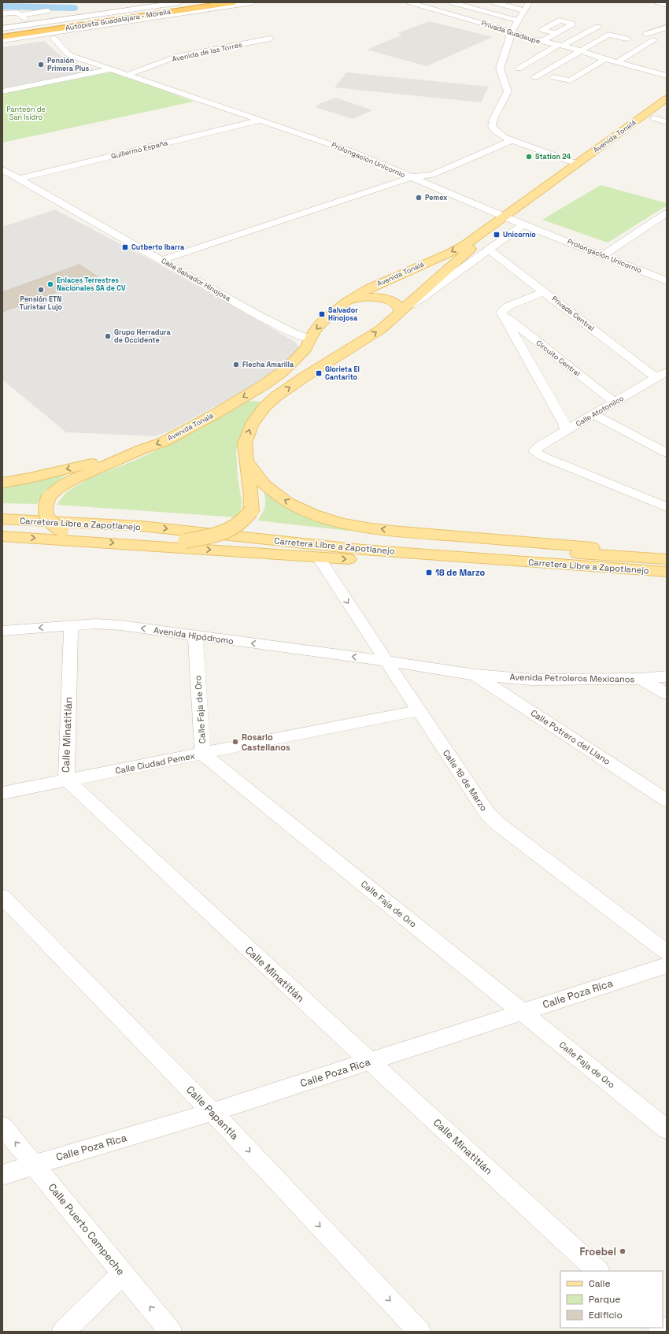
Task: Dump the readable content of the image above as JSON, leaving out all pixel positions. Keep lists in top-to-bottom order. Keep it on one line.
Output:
{"streets":{"highway":["Autopista Guadalajara - Morelia"],"main road":["Avenida Tonalá","Carretera Libre a Zapotlanejo"],"street":["Privada Guadaupe","Avenida de las Torres","Guillermo España","Prolongación Unicornio","Calle Salvador Hinojosa","Privada Central","Circuito Central","Calle Atotonilco","Avenida Hipódromo","Avenida Petroleros Mexicanos","Calle Faja de Oro","Calle Minatitlán","Calle Potrero del Llano","Calle Ciudad Pemex","Calle 18 de Marzo","Calle Poza Rica","Calle Papantla","Calle Puerto Campeche"]},"crossings":[["Avenida de las Torres","Prolongación Unicornio"],["Avenida Tonalá","Prolongación Unicornio"],["Avenida Tonalá","Calle Salvador Hinojosa"],["Avenida Tonalá","Carretera Libre a Zapotlanejo"],["Guillermo España","Prolongación Unicornio"],["Guillermo España","Calle Salvador Hinojosa"],["Privada Central","Calle Atotonilco"],["Circuito Central","Calle Atotonilco"],["Carretera Libre a Zapotlanejo","Calle 18 de Marzo"],["Avenida Hipódromo","Avenida Petroleros Mexicanos"],["Avenida Hipódromo","Calle Faja de Oro"],["Avenida Hipódromo","Calle Minatitlán"],["Avenida Hipódromo","Calle 18 de Marzo"],["Avenida Petroleros Mexicanos","Calle Potrero del Llano"],["Avenida Petroleros Mexicanos","Calle 18 de Marzo"],["Calle Faja de Oro","Calle Ciudad Pemex"],["Calle Faja de Oro","Calle Poza Rica"],["Calle Minatitlán","Calle Ciudad Pemex"],["Calle Minatitlán","Calle Poza Rica"],["Calle Ciudad Pemex","Calle 18 de Marzo"],["Calle Poza Rica","Calle Papantla"],["Calle Poza Rica","Calle Puerto Campeche"]],"one_way":["Avenida Hipódromo","Calle Papantla","Calle Puerto Campeche"],"parks":["Panteón de San Isidro"],"places":{"other":["Pensión Primera Plus","Station 24","Pemex","Enlaces Terrestres Nacionales SA de CV","Pensión ETN Turistar Lujo","Grupo Herradura de Occidente","Flecha Amarilla","Rosario Castellanos","Froebel"],"transit":["Unicornio","Cutberto Ibarra","Salvador Hinojosa","Glorieta El Cantarito","18 de Marzo"]},"legend":["Calle","Parque","Edificio"]}
